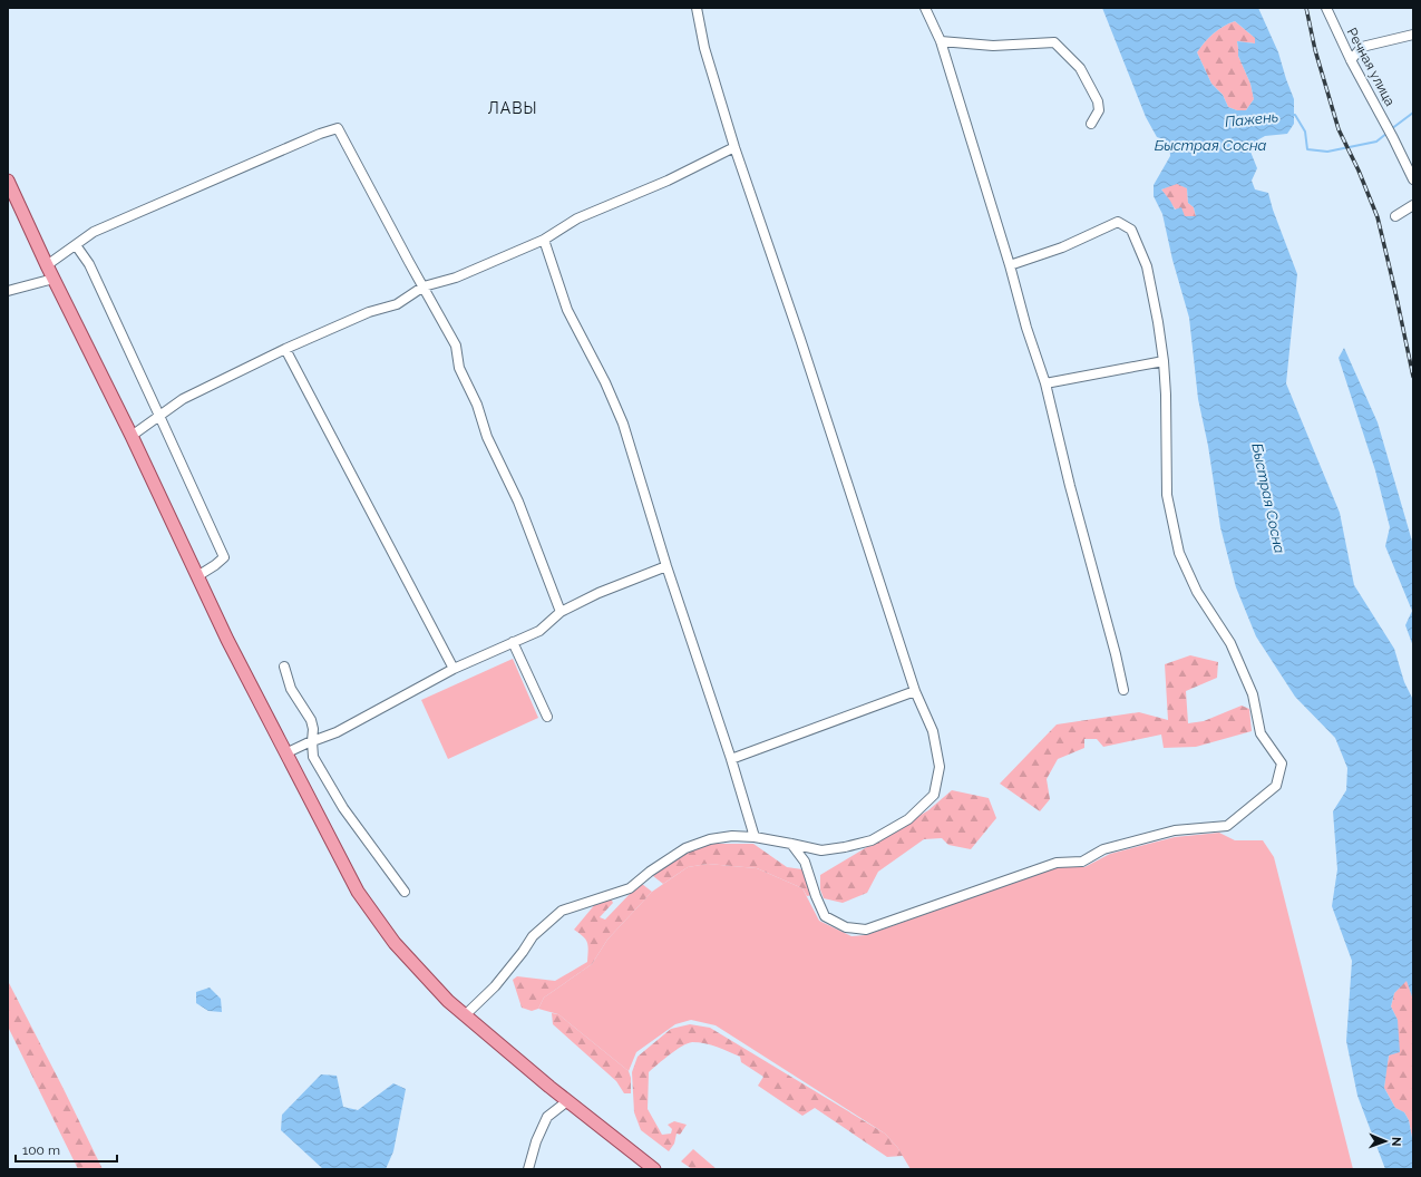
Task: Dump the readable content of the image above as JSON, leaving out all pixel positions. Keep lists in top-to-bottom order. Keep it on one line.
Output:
{"streets":{"street":["Речная улица"]},"districts":["ЛАВЫ"],"water":["Пажень","Быстрая Сосна"],"scale_bar":"100 m","north":"right"}
